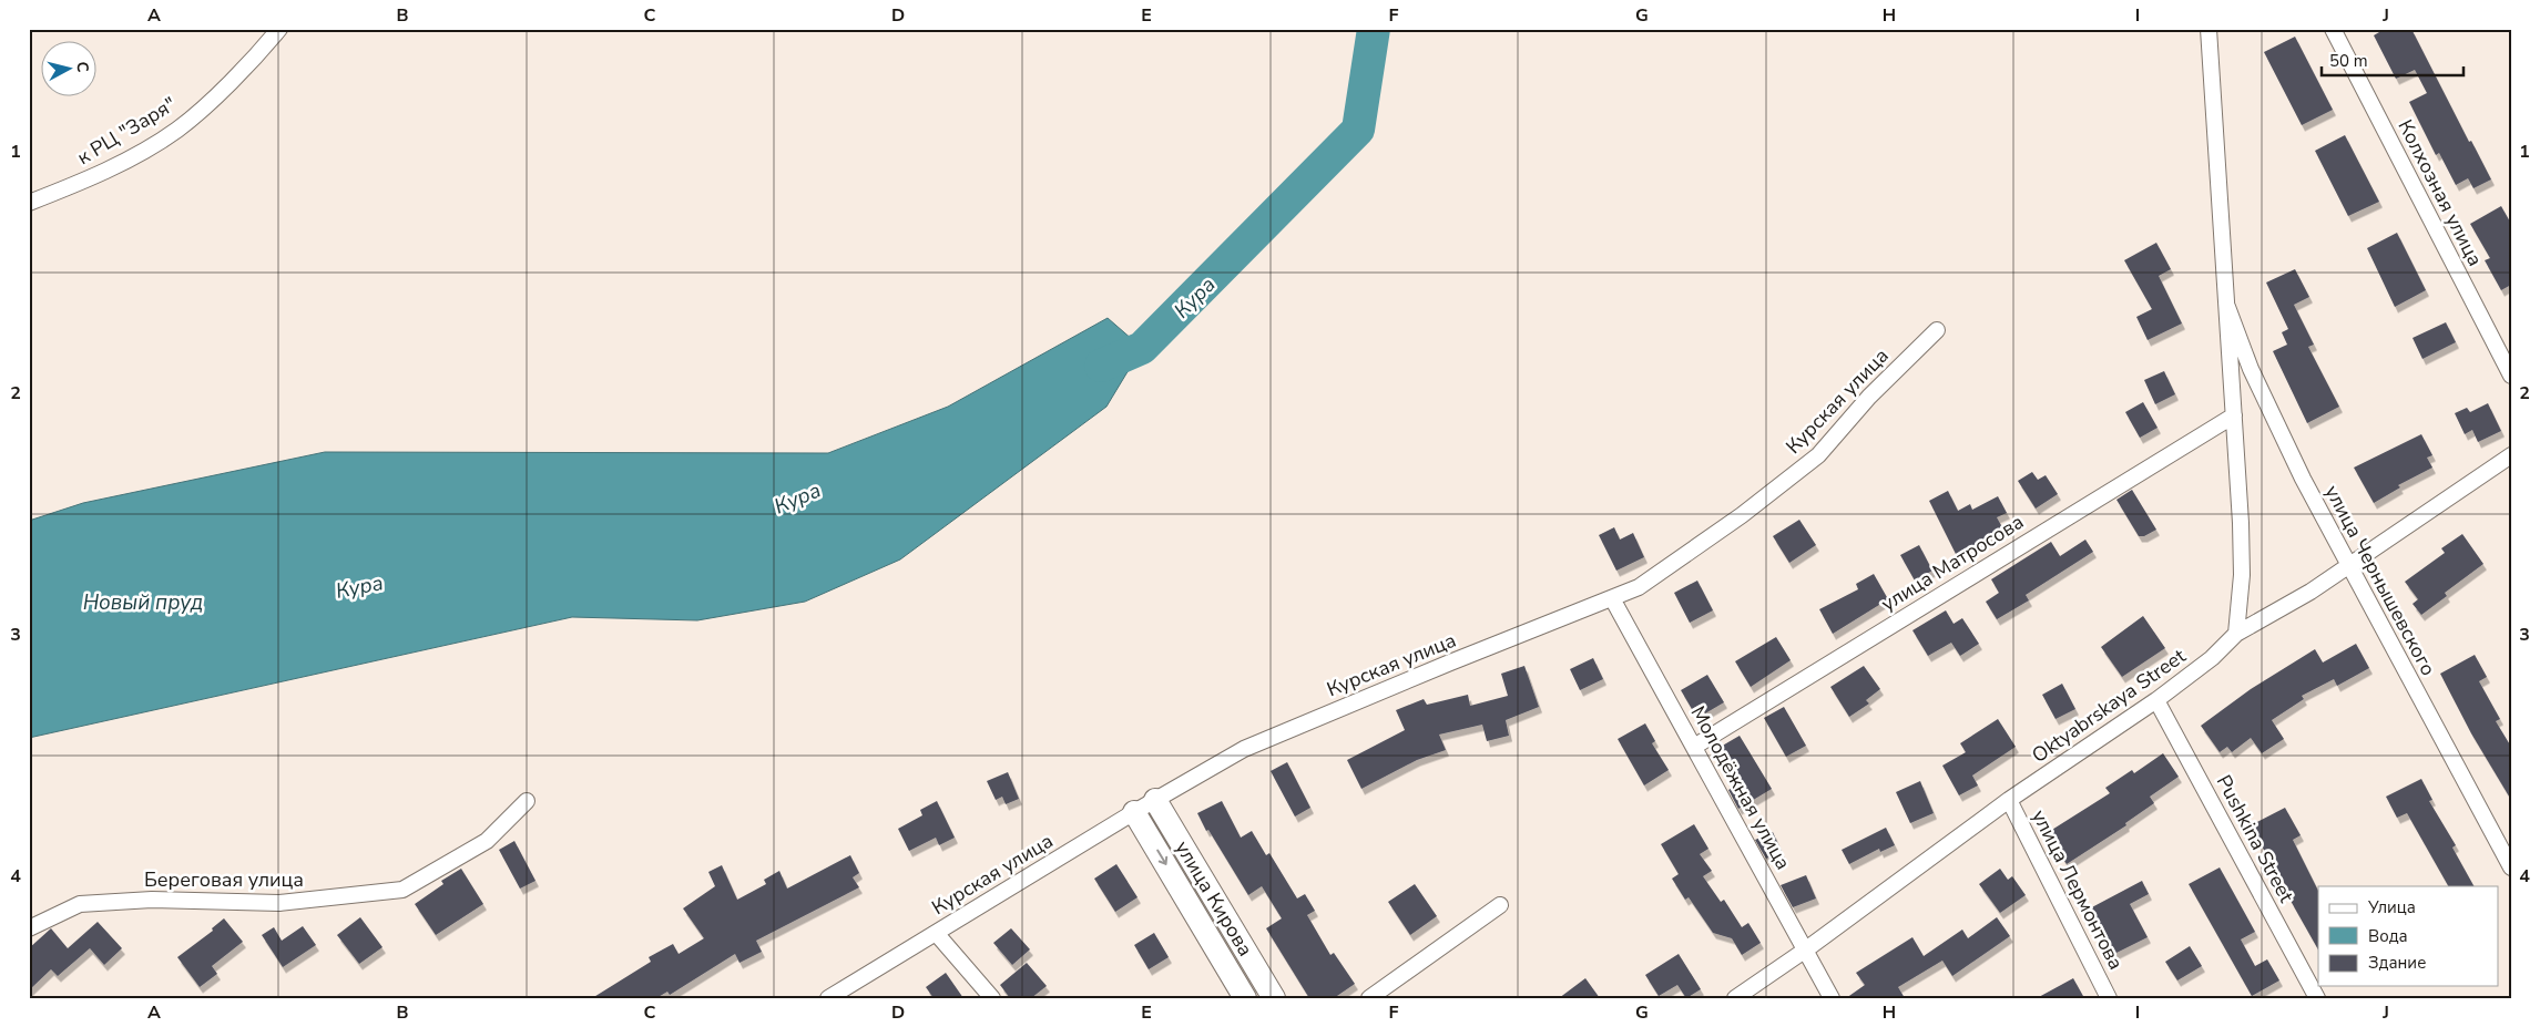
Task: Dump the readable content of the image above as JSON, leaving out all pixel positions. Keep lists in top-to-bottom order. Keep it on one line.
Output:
{"streets":{"street":["к РЦ \"Заря\"","Колхозная улица","Курская улица","улица Матросова","улица Чернышевского","Oktyabrskaya Street","Молодёжная улица","Pushkina Street","Береговая улица","улица Лермонтова","улица Кирова"]},"crossings":[["Курская улица","Молодёжная улица"],["Курская улица","улица Кирова"],["улица Матросова","Молодёжная улица"],["улица Чернышевского","Oktyabrskaya Street"],["Oktyabrskaya Street","Молодёжная улица"],["Oktyabrskaya Street","Pushkina Street"],["Oktyabrskaya Street","улица Лермонтова"]],"water":["Кура","Новый пруд"],"legend":["Улица","Вода","Здание"],"scale_bar":"50 m","north":"right","grid":{"columns":["A","B","C","D","E","F","G","H","I","J"],"rows":["1","2","3","4"]}}
